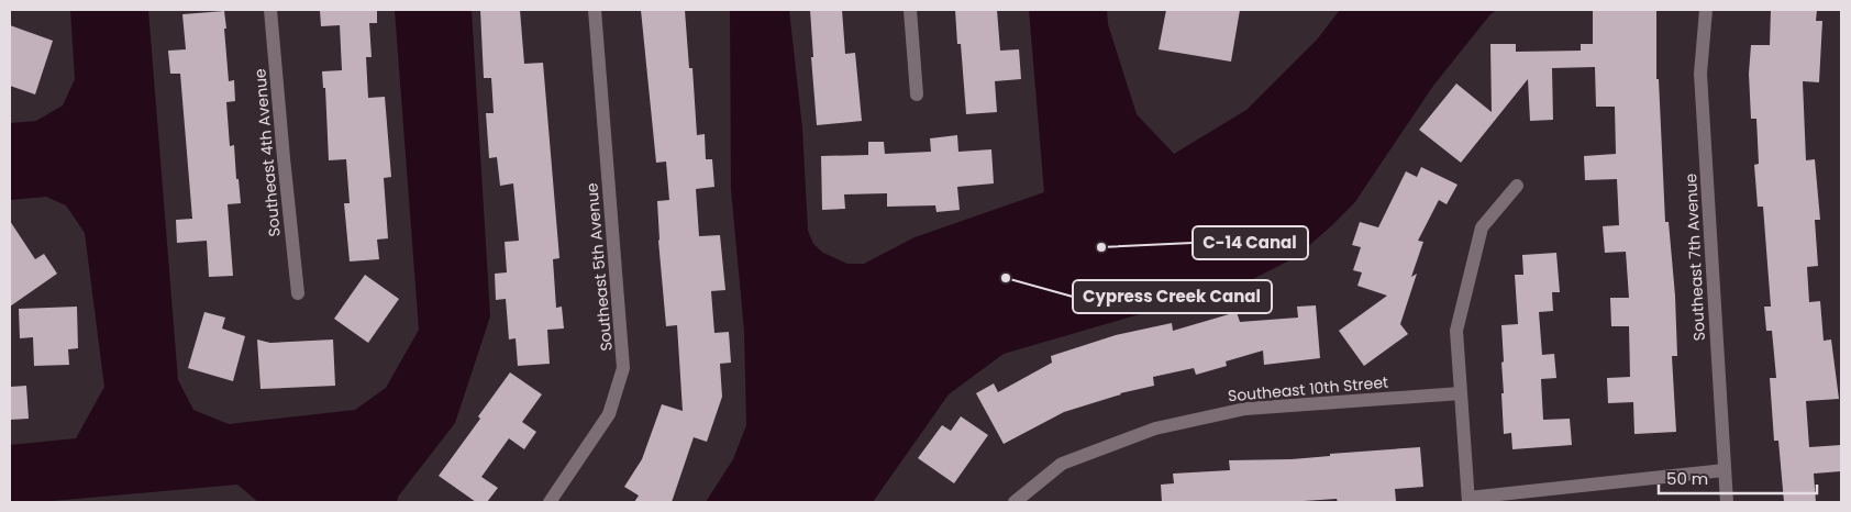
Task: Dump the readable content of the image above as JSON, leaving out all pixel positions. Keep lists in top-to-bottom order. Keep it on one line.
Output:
{"streets":{"street":["Southeast 4th Avenue","Southeast 7th Avenue","Southeast 5th Avenue","Southeast 10th Street"]},"places":["C-14 Canal","Cypress Creek Canal"],"scale_bar":"50 m"}
